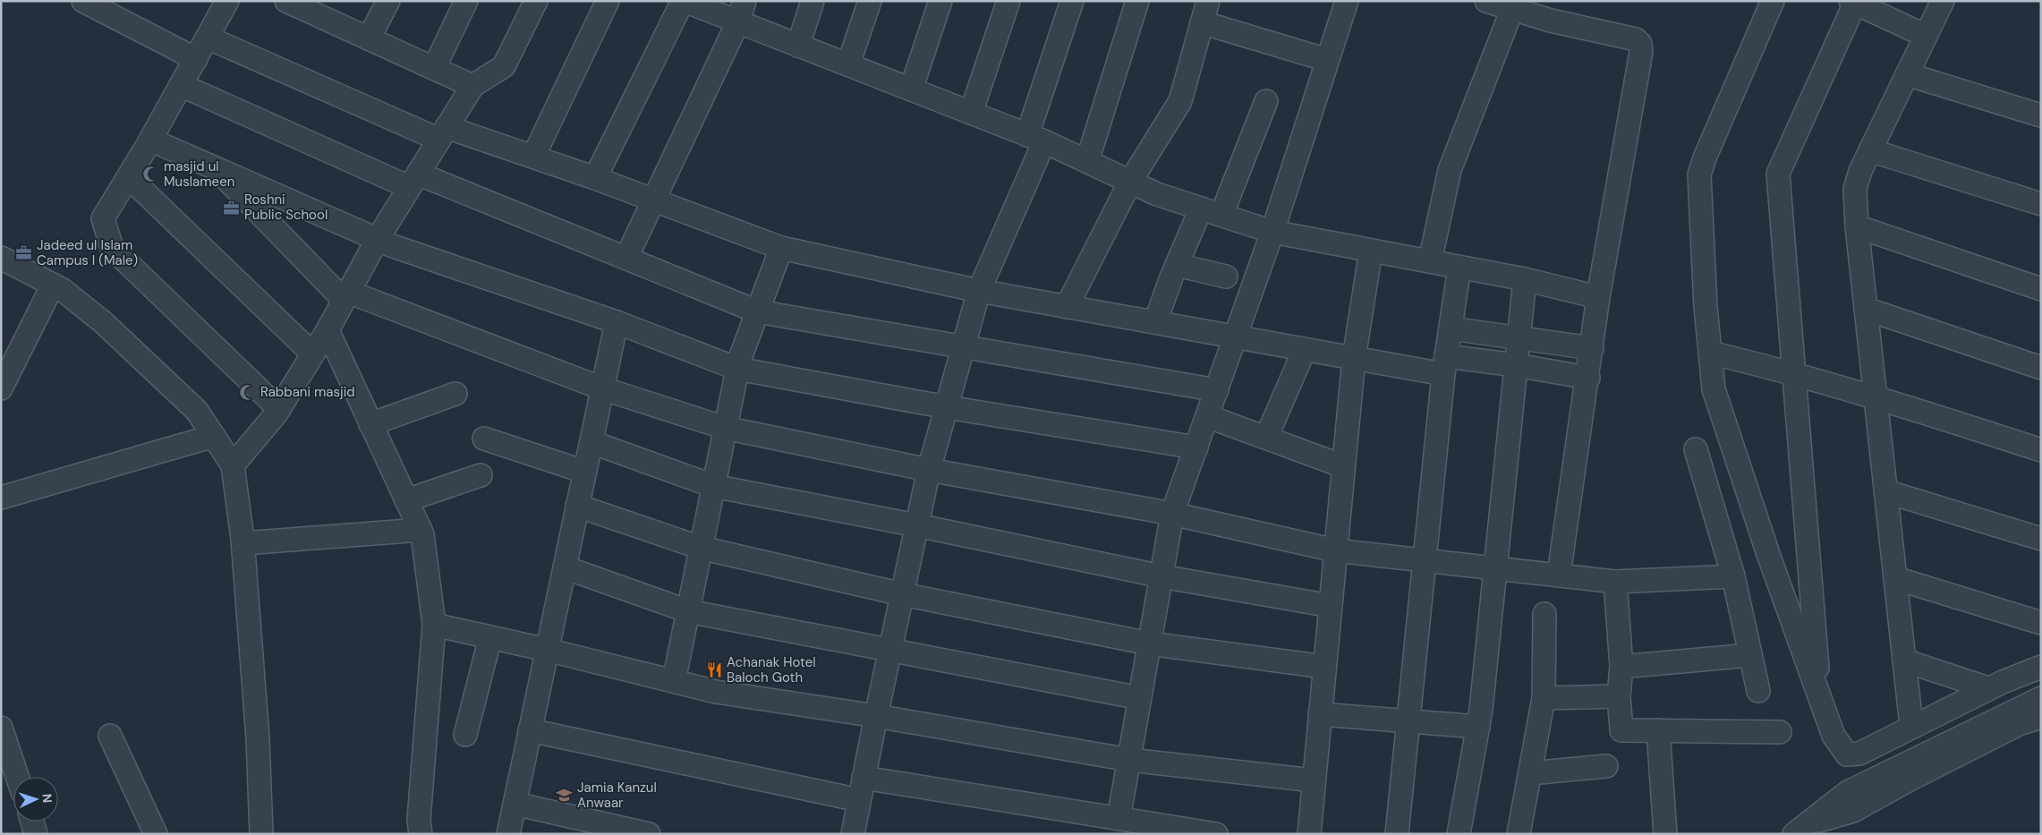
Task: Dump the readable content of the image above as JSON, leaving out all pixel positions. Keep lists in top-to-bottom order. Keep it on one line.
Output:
{"places":{"mosque":["masjid ul Muslameen","Rabbani masjid"],"office":["Roshni Public School","Jadeed ul Islam Campus I (Male)"],"restaurant":["Achanak Hotel Baloch Goth"],"school or university":["Jamia Kanzul Anwaar"]},"north":"right"}
